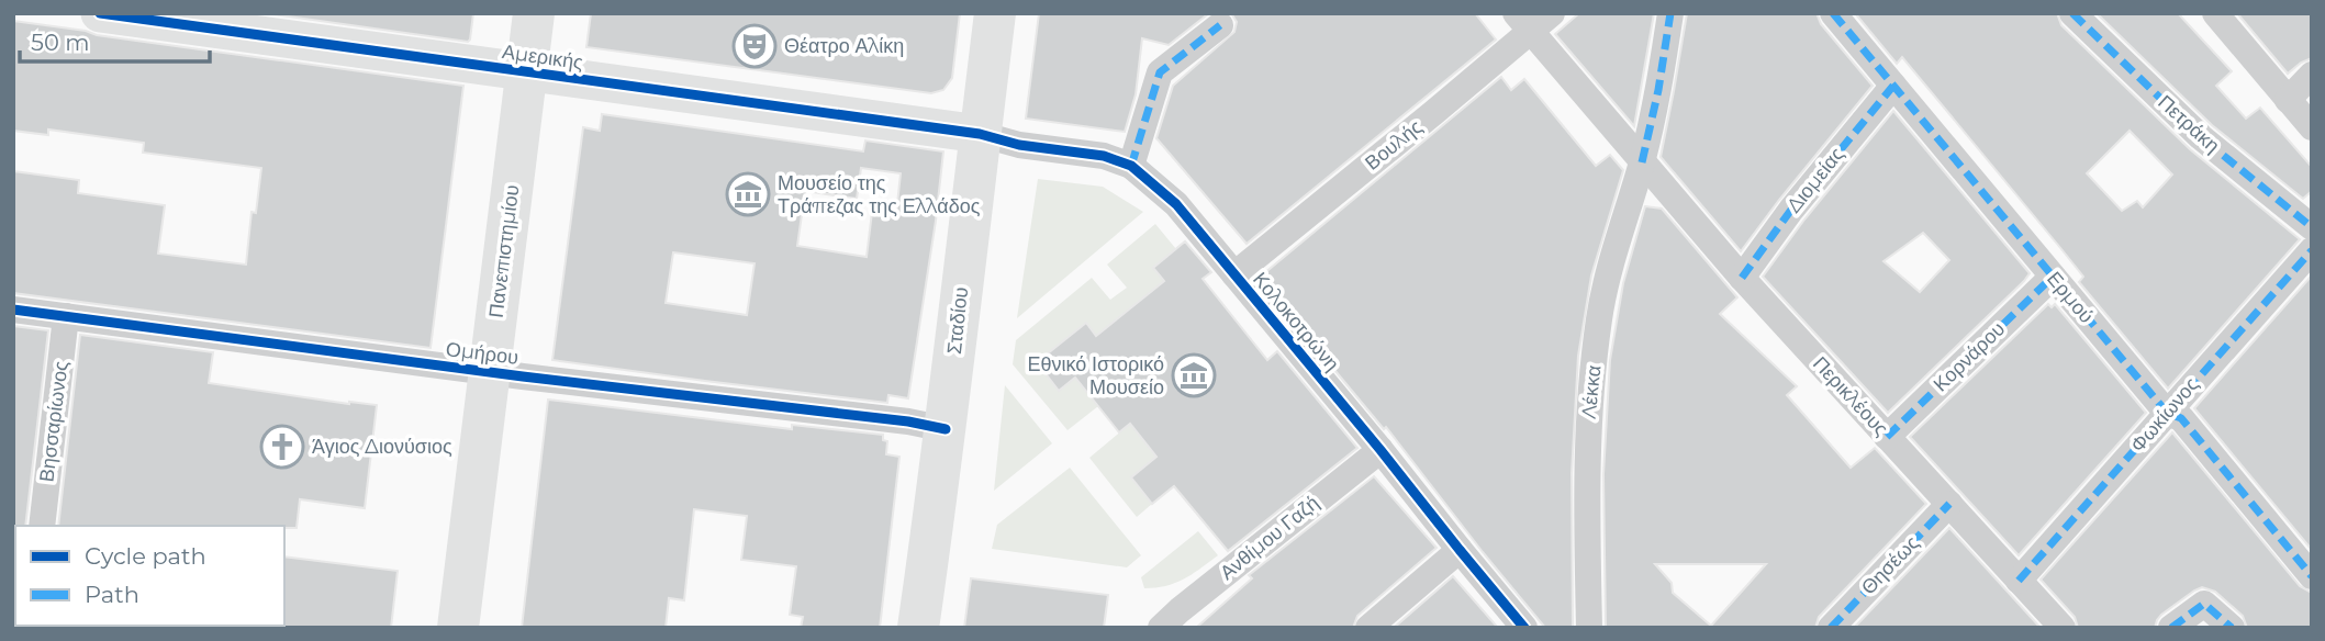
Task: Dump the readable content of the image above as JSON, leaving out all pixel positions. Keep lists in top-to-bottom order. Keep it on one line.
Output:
{"streets":{"main road":["Πανεπιστημίου","Σταδίου"],"street":["Αμερικής","Πετράκη","Βουλής","Διομείας","Ερμού","Κολοκοτρώνη","Ομήρου","Κορνάρου","Λέκκα","Περικλέους","Φωκίωνος","Βησσαρίωνος","Ανθίμου Γαζή","Θησέως"]},"crossings":[["Αμερικής","Πανεπιστημίου"],["Αμερικής","Σταδίου"],["Αμερικής","Κολοκοτρώνη"],["Βουλής","Κολοκοτρώνη"],["Βουλής","Περικλέους"],["Διομείας","Ερμού"],["Διομείας","Περικλέους"],["Πανεπιστημίου","Ομήρου"],["Ερμού","Κορνάρου"],["Ερμού","Φωκίωνος"],["Σταδίου","Κολοκοτρώνη"],["Σταδίου","Ομήρου"],["Κολοκοτρώνη","Ανθίμου Γαζή"],["Ομήρου","Βησσαρίωνος"],["Κορνάρου","Περικλέους"],["Λέκκα","Περικλέους"],["Περικλέους","Φωκίωνος"],["Περικλέους","Θησέως"]],"places":{"theatre":["Θέατρο Αλίκη"],"museum":["Μουσείο της Τράπεζας της Ελλάδος","Εθνικό Ιστορικό Μουσείο"],"church":["Άγιος Διονύσιος"]},"legend":["Cycle path","Path"],"scale_bar":"50 m"}
